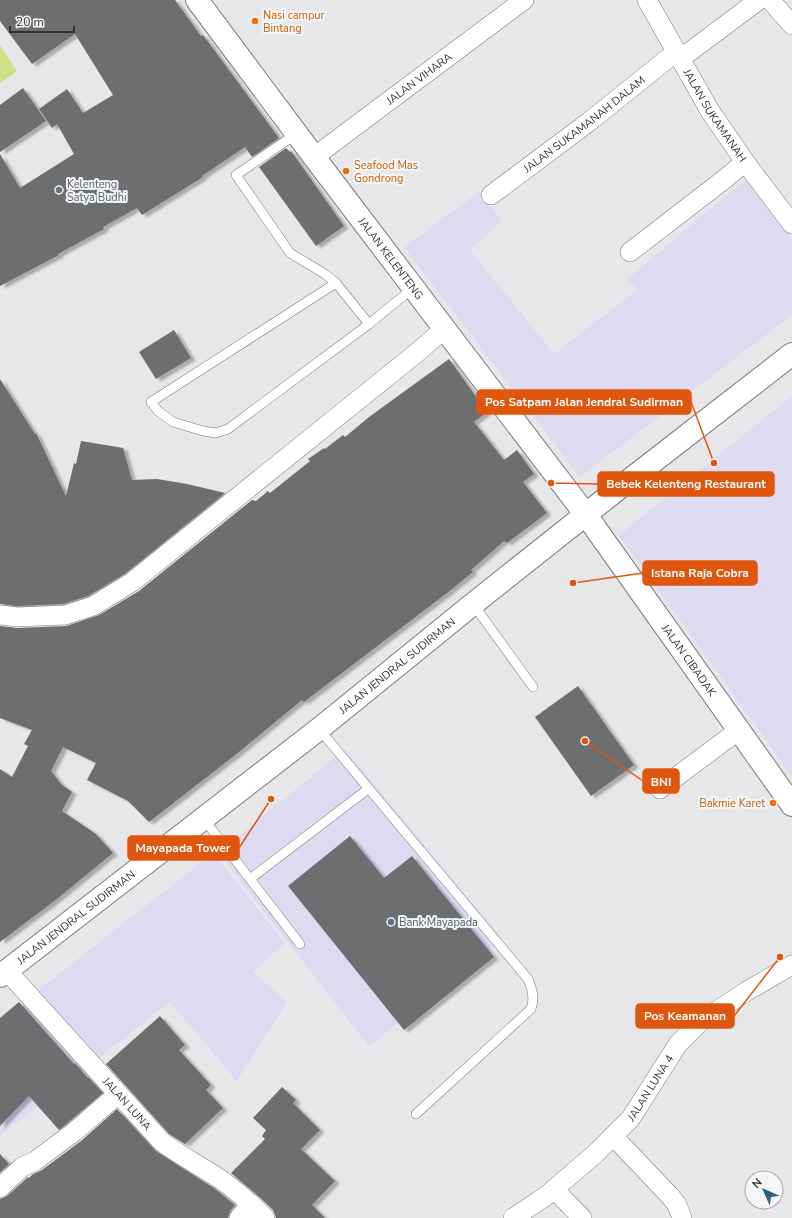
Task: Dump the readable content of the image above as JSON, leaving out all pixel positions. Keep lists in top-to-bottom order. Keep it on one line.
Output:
{"streets":{"main road":["JALAN KELENTENG","JALAN CIBADAK","JALAN JENDRAL SUDIRMAN"],"street":["JALAN VIHARA","JALAN SUKAMANAH","JALAN SUKAMANAH DALAM","JALAN LUNA 4","JALAN LUNA"]},"crossings":[["JALAN VIHARA","JALAN KELENTENG"],["JALAN SUKAMANAH","JALAN SUKAMANAH DALAM"],["JALAN KELENTENG","JALAN CIBADAK"],["JALAN KELENTENG","JALAN JENDRAL SUDIRMAN"],["JALAN CIBADAK","JALAN JENDRAL SUDIRMAN"],["JALAN JENDRAL SUDIRMAN","JALAN LUNA"]],"places":["Nasi campur Bintang","Seafood Mas Gondrong","Kelenteng Satya Budhi","Pos Satpam Jalan Jendral Sudirman","Bebek Kelenteng Restaurant","Istana Raja Cobra","BNI","Mayapada Tower","Bakmie Karet","Bank Mayapada","Pos Keamanan"],"scale_bar":"20 m","north":"top left"}
